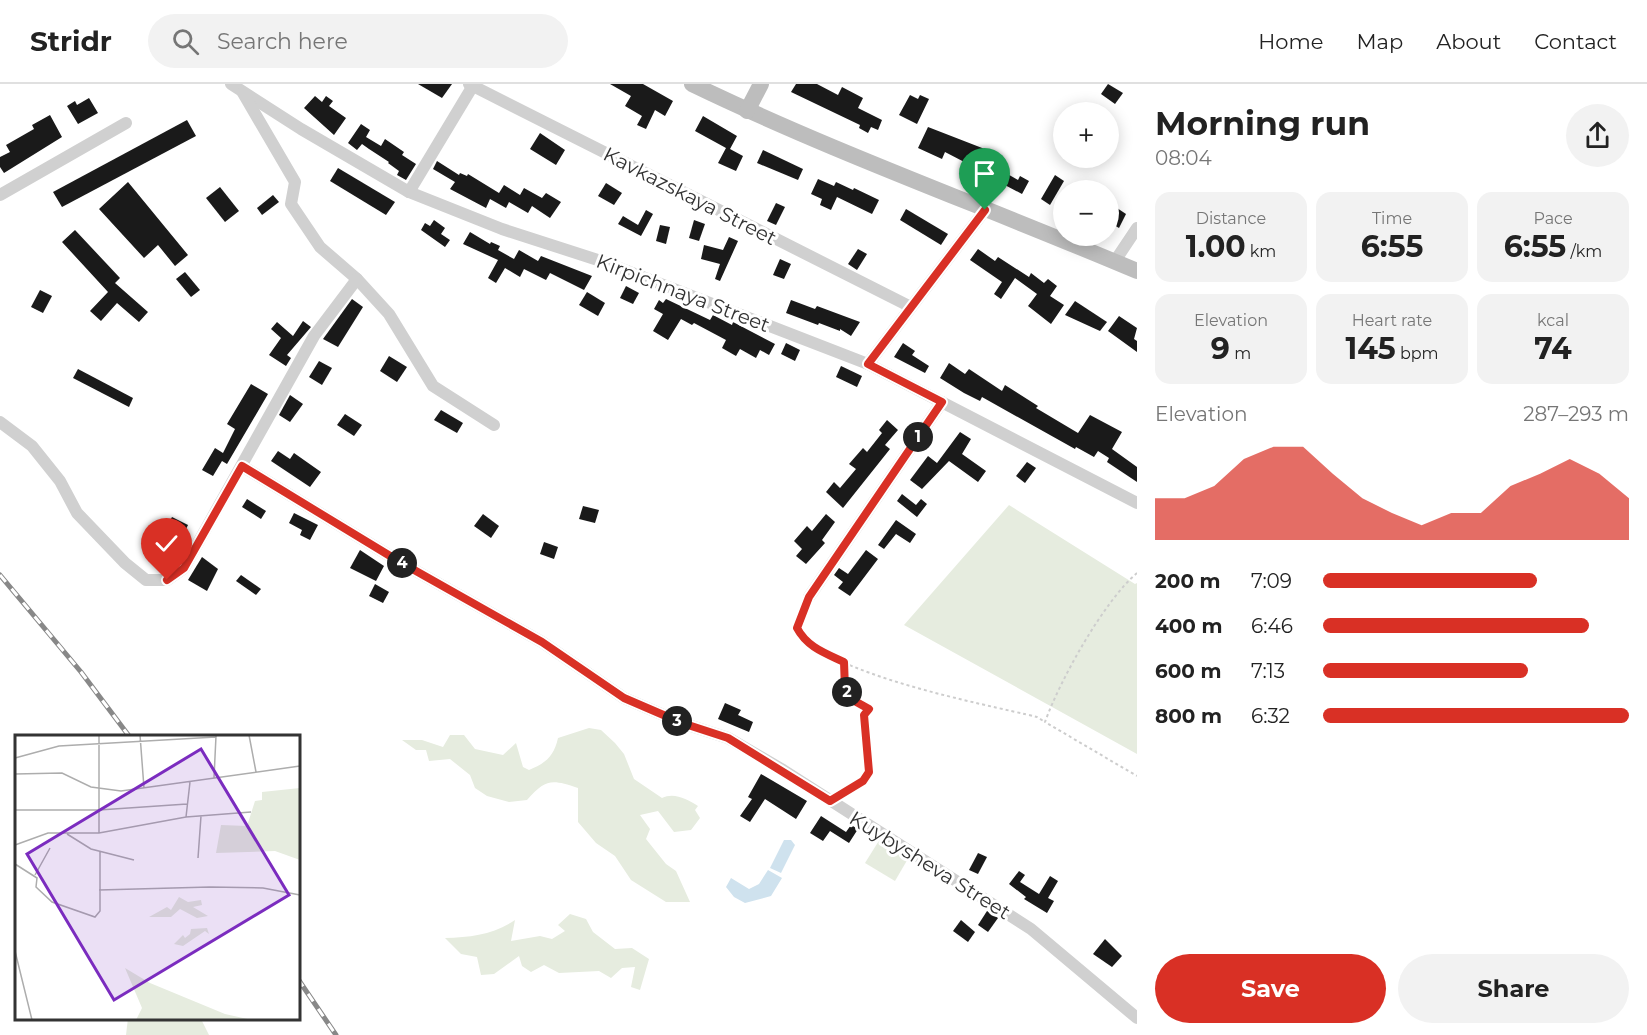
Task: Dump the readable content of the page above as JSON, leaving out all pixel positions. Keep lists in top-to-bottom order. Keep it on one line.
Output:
{"streets":{"street":["Kavkazskaya Street","Kirpichnaya Street","Kuybysheva Street"]},"page":{"header":"Stridr","search":"Search here","nav":["Home","Map","About","Contact"],"heading":["Morning run","08:04"],"map_buttons":["+","−"],"stats":[["Distance","1.00 km"],["Time","6:55"],["Pace","6:55 /km"],["Elevation","9 m"],["Heart rate","145 bpm"],["kcal","74"]],"chart":["Elevation","287–293 m"],"pins":["1","4","2","3"],"list":[{"name":"200 m","note":"7:09"},{"name":"400 m","note":"6:46"},{"name":"600 m","note":"7:13"},{"name":"800 m","note":"6:32"}],"buttons":["Save","Share"]}}
